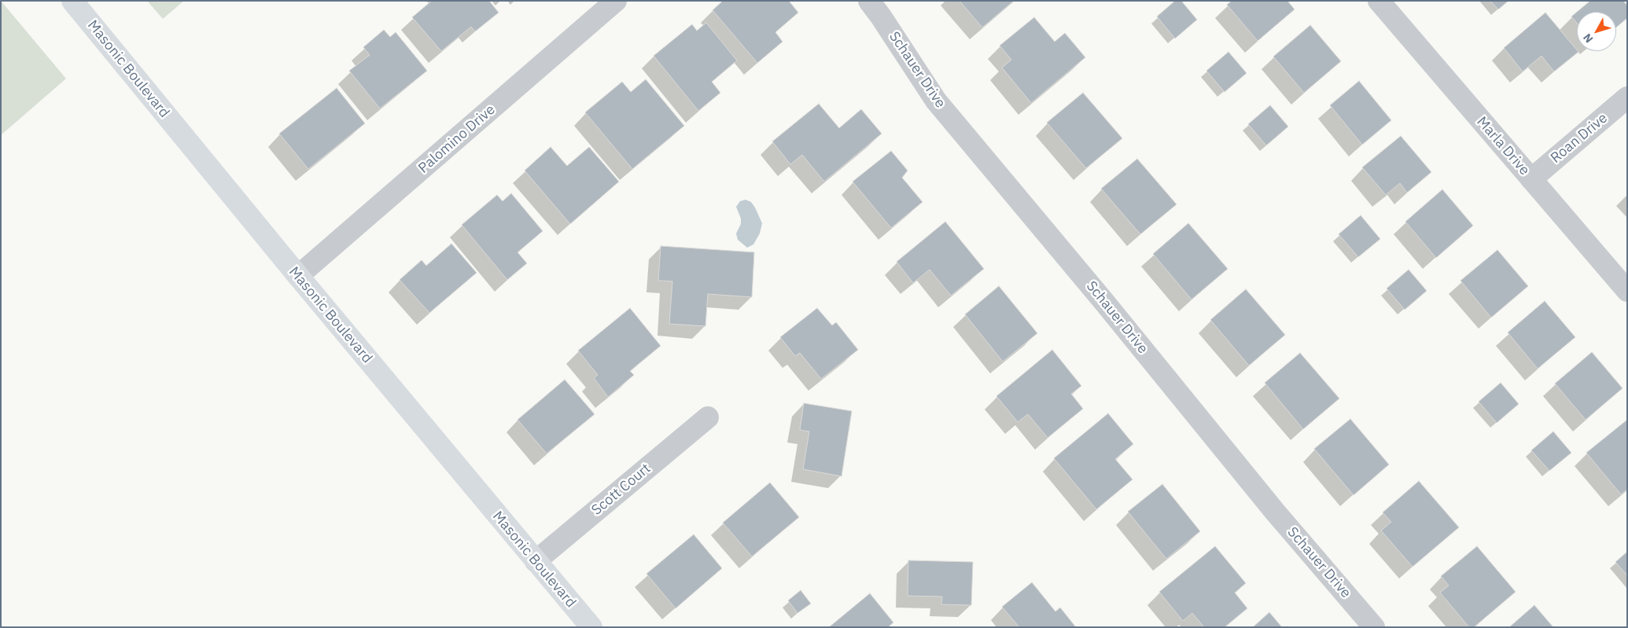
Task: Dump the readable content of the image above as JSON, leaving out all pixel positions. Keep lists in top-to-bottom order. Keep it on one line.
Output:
{"streets":{"street":["Masonic Boulevard","Schauer Drive","Roan Drive","Palomino Drive","Marla Drive","Scott Court"]},"crossings":[["Masonic Boulevard","Palomino Drive"],["Masonic Boulevard","Scott Court"],["Roan Drive","Marla Drive"]],"north":"bottom left"}
